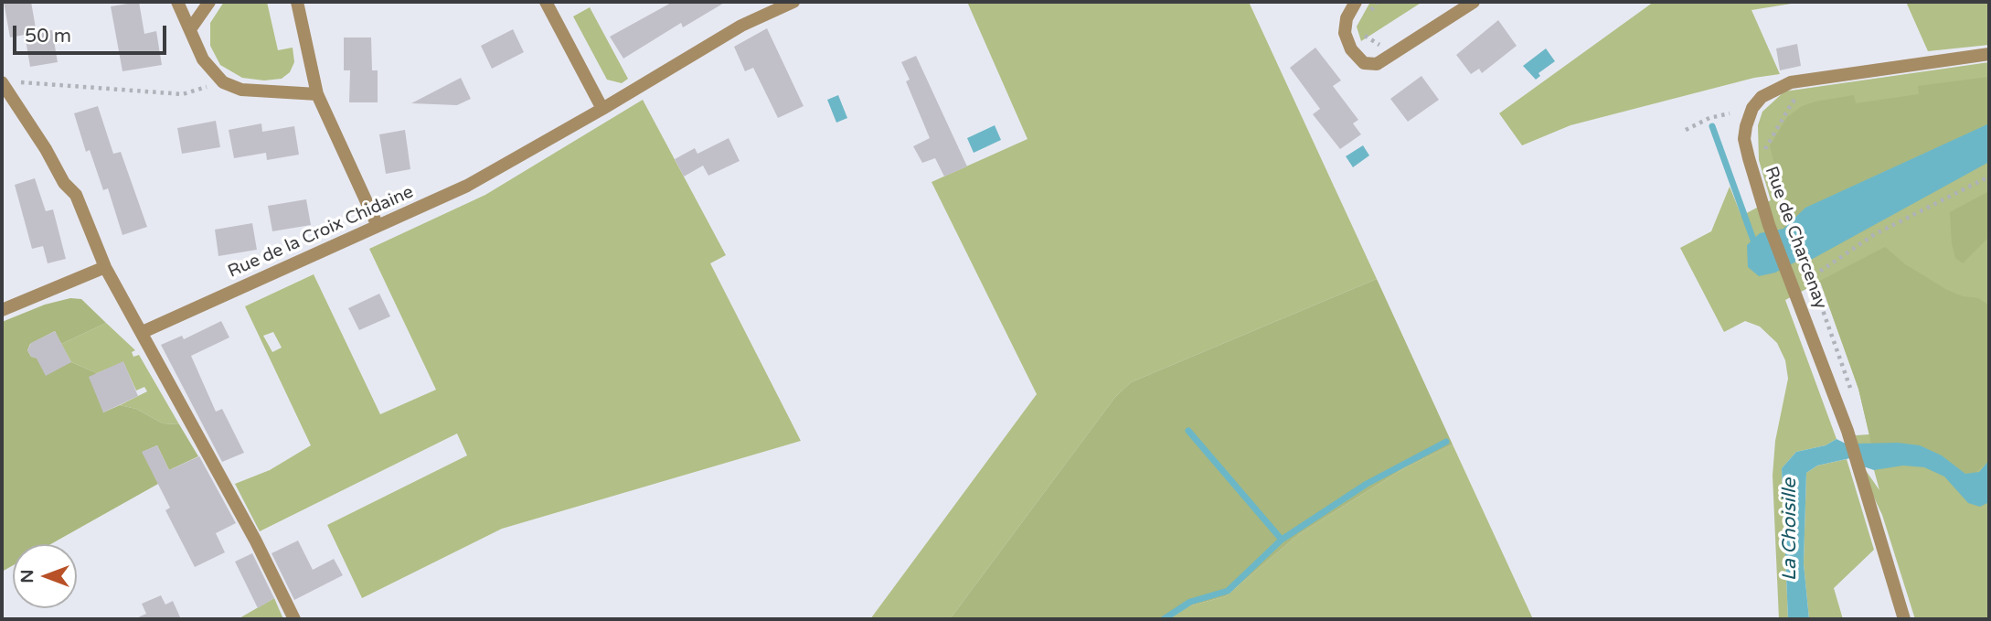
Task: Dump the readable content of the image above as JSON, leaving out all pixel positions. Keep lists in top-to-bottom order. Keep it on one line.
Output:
{"streets":{"street":["Rue de la Croix Chidaine","Rue de Charcenay"]},"water":["La Choisille"],"scale_bar":"50 m","north":"left"}
